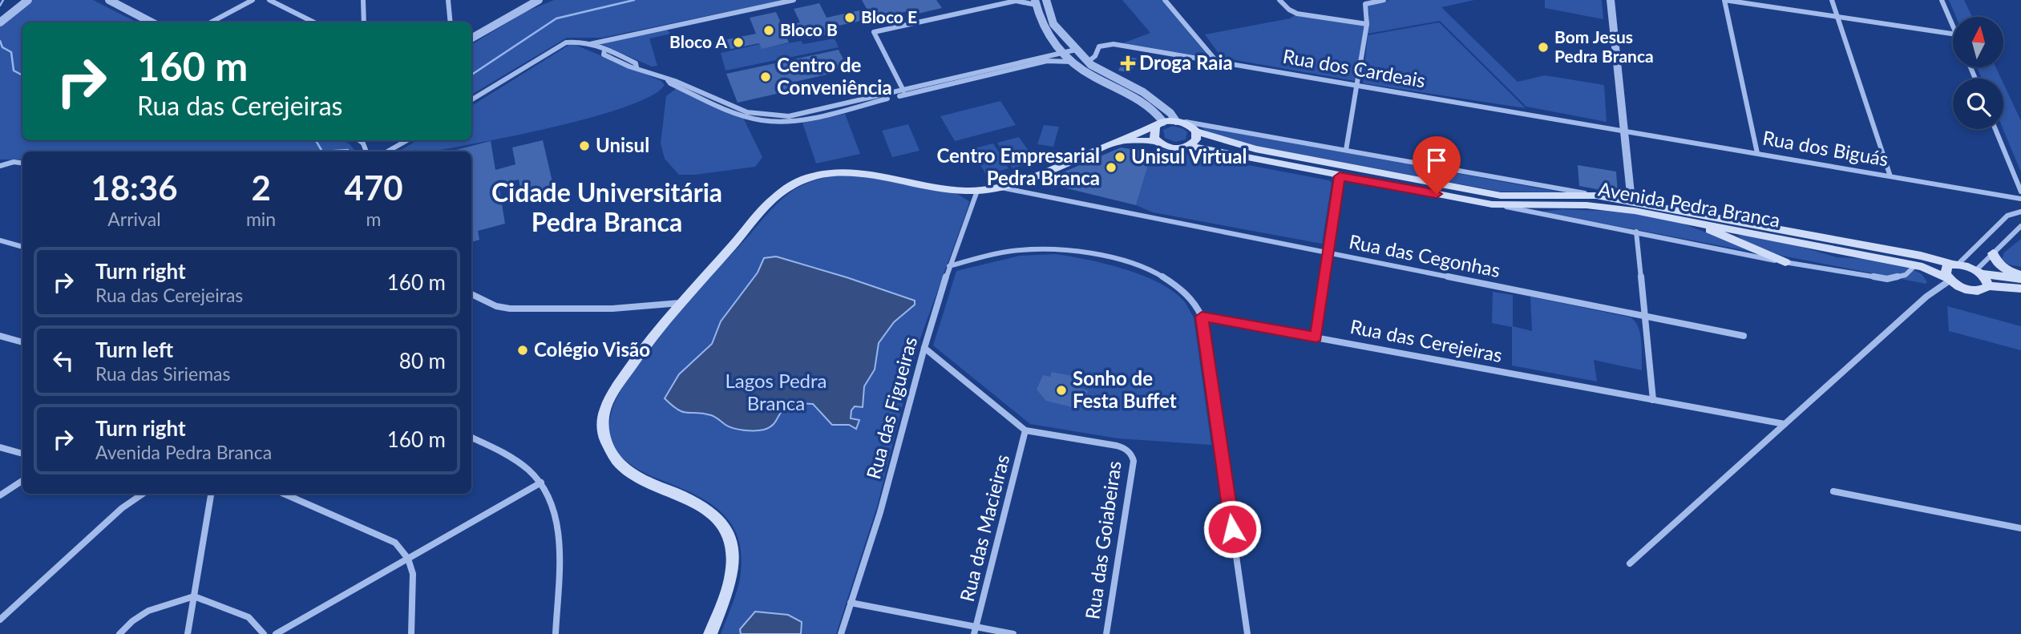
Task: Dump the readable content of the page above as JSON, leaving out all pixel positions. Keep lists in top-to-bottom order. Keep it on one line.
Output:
{"streets":{"main road":["Avenida Pedra Branca"],"street":["Rua dos Cardeais","Rua dos Biguás","Rua das Cegonhas","Rua das Cerejeiras","Rua das Figueiras","Rua das Macieiras","Rua das Goiabeiras"]},"crossings":[["Rua dos Cardeais","Rua dos Biguás"],["Rua das Macieiras","Rua das Goiabeiras"]],"districts":["Cidade Universitária Pedra Branca"],"parks":["Lagos Pedra Branca"],"places":{"other":["Bloco E","Bloco B","Bloco A","Bom Jesus Pedra Branca","Centro de Conveniência","Unisul","Unisul Virtual","Centro Empresarial Pedra Branca","Colégio Visão","Sonho de Festa Buffet"],"health":["Droga Raia"]},"north":"top","page":{"turn":["160 m","Rua das Cerejeiras"],"eta":["18:36","Arrival","2","min","470","m"],"list":[{"name":"Turn right","note":"Rua das Cerejeiras","value":"160 m"},{"name":"Turn left","note":"Rua das Siriemas","value":"80 m"},{"name":"Turn right","note":"Avenida Pedra Branca","value":"160 m"}]}}
